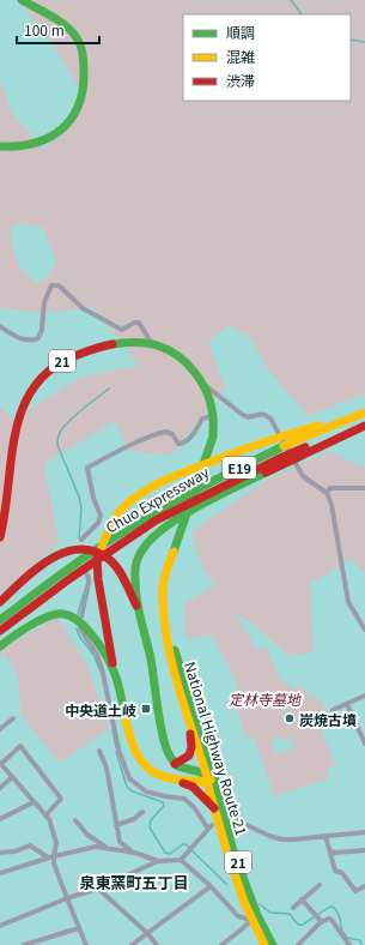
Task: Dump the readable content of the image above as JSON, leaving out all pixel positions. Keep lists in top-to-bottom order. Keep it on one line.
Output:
{"streets":{"highway":["21","E19","Chuo Expressway","National Highway Route 21"]},"districts":["泉東窯町五丁目"],"parks":["定林寺墓地"],"places":{"transit":["中央道土岐"],"other":["炭焼古墳"]},"legend":["順調","混雑","渋滞"],"scale_bar":"100 m"}
